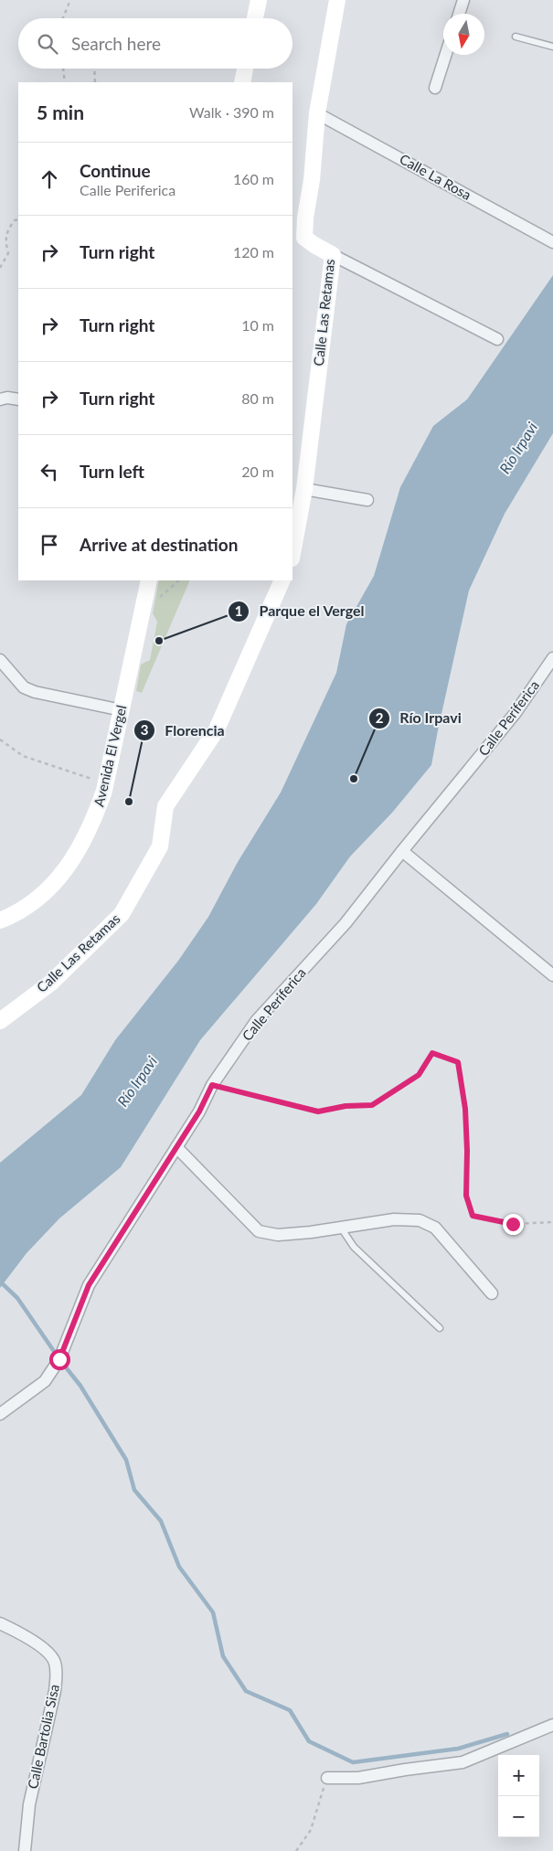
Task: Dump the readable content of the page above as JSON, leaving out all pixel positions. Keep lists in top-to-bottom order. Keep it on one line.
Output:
{"streets":{"street":["Calle La Rosa","Calle Las Retamas","Calle Periferica","Avenida El Vergel","Calle Bartolia Sisa"]},"crossings":[["Calle La Rosa","Calle Las Retamas"]],"water":["Río Irpavi"],"places":["Parque el Vergel","Río Irpavi","Florencia"],"north":"bottom","page":{"search":"Search here","heading":["5 min","Walk · 390 m"],"list":[["Continue","Calle Periferica","160 m"],["Turn right","120 m"],["Turn right","10 m"],["Turn right","80 m"],["Turn left","20 m"],"Arrive at destination"],"map_buttons":["+","−"]}}
